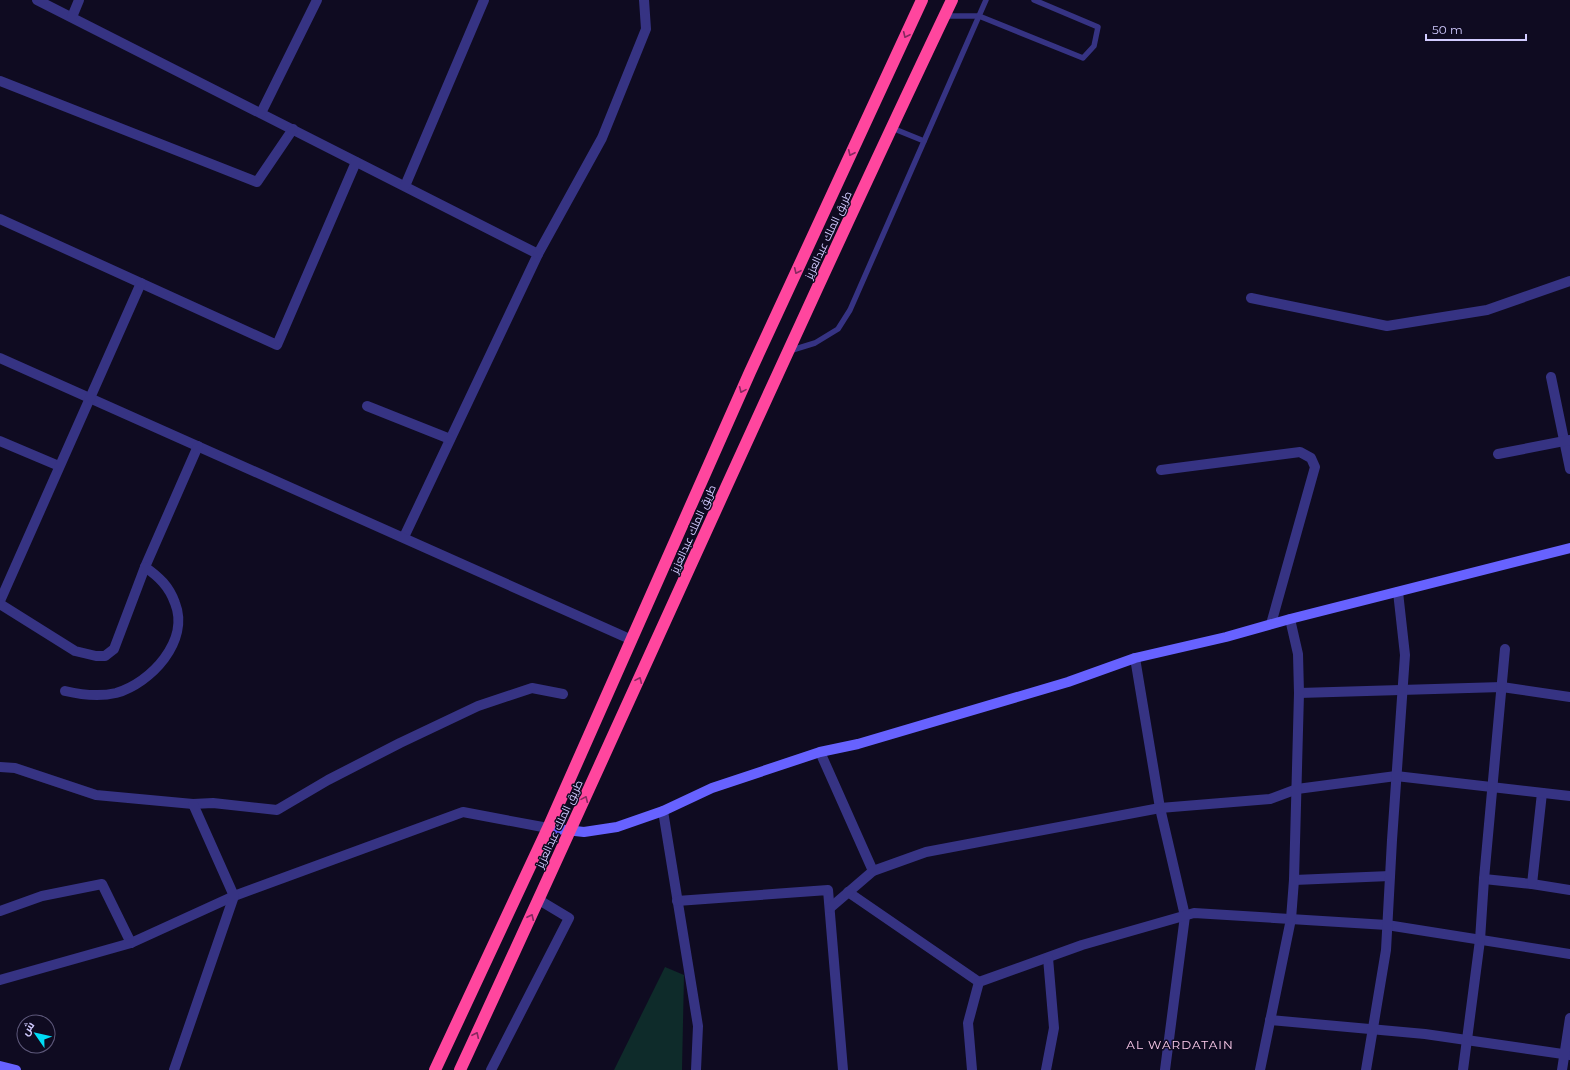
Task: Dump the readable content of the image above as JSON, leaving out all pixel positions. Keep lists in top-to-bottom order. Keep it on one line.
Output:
{"streets":{"highway":["طريق الملك عبدالعزيز"]},"districts":["AL WARDATAIN"],"scale_bar":"50 m","north":"top left"}
